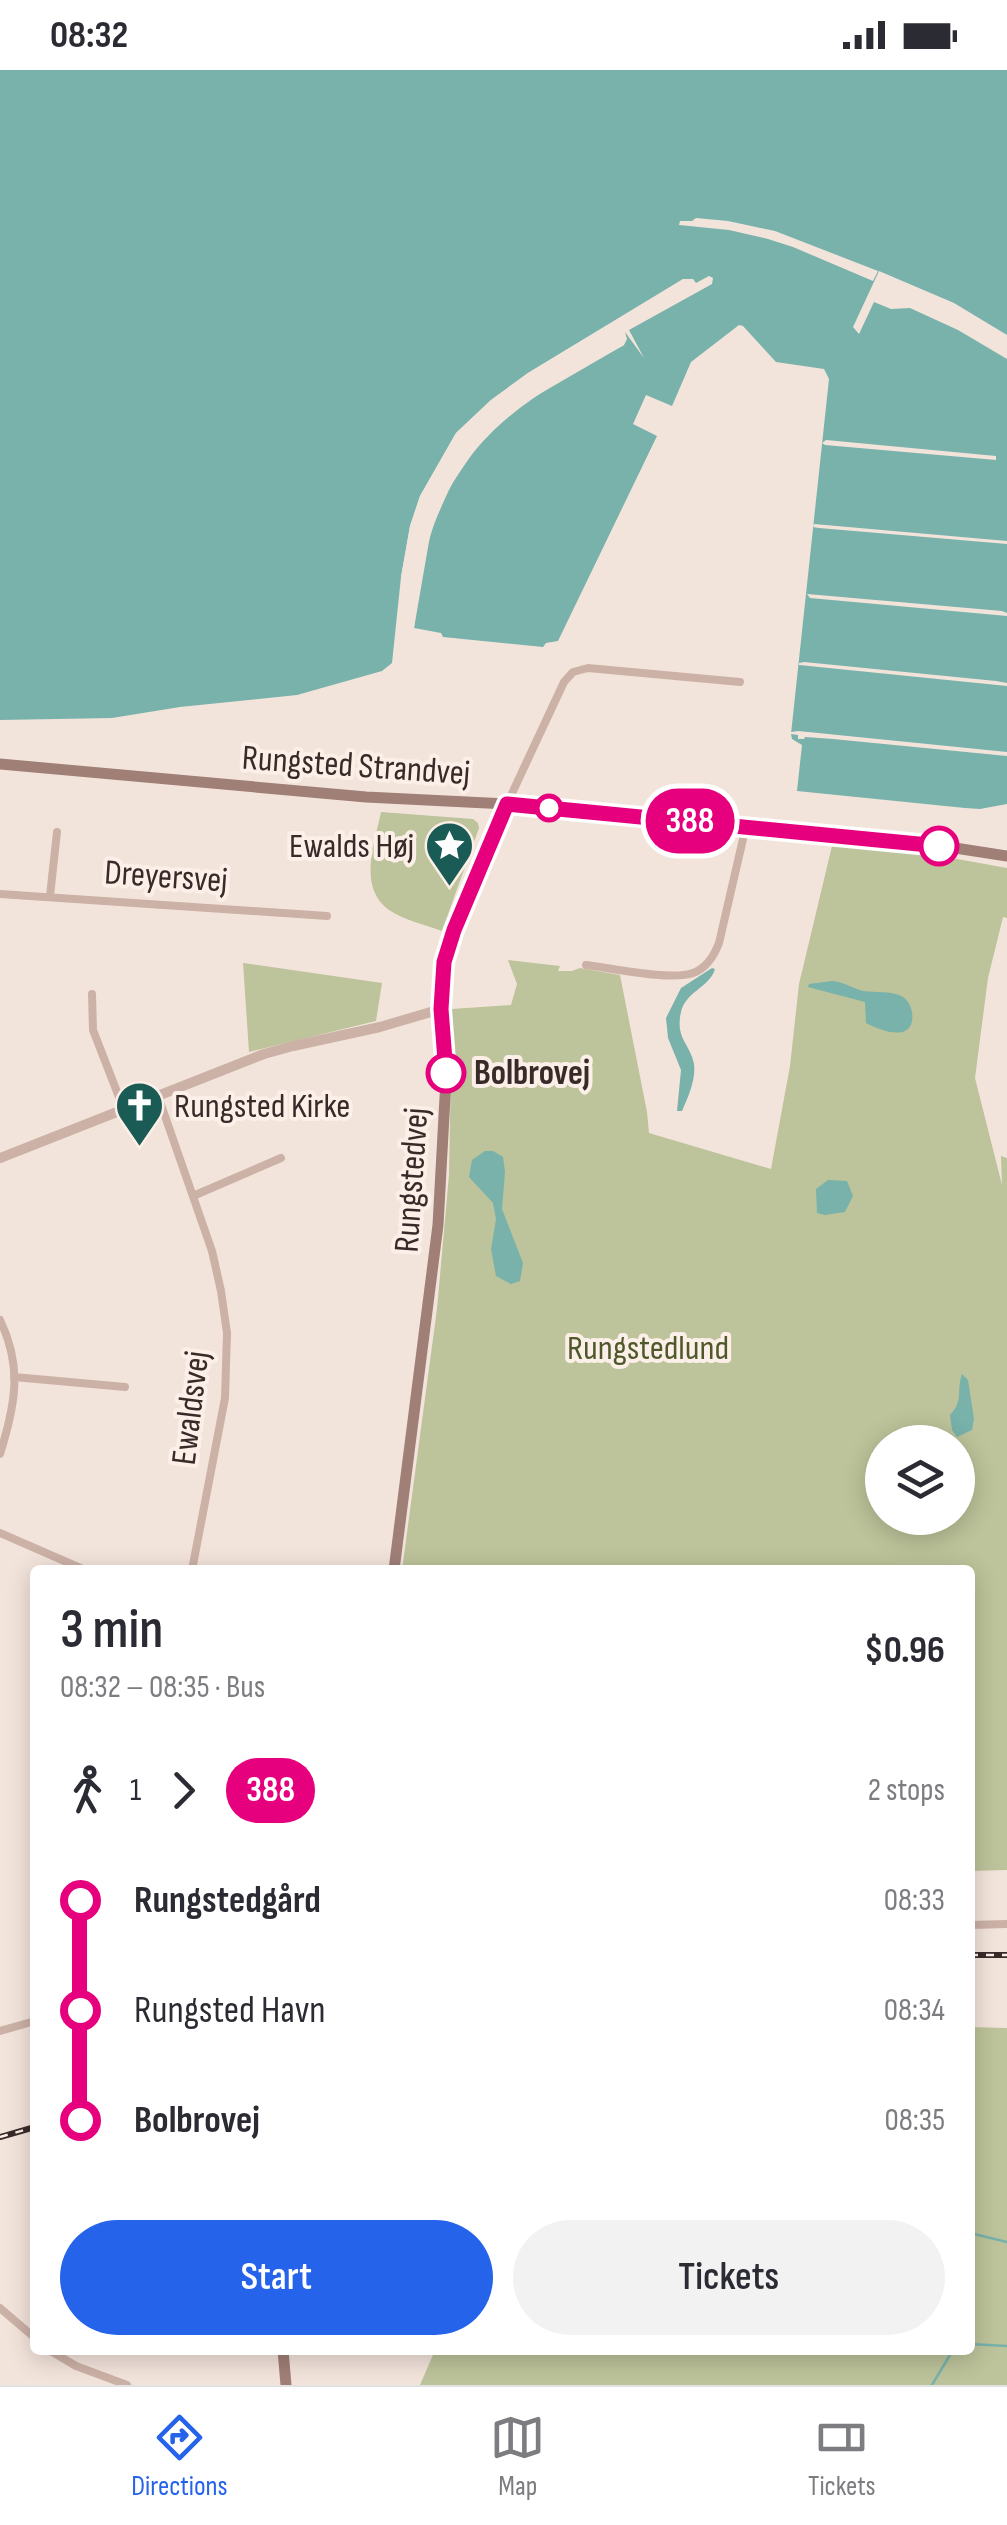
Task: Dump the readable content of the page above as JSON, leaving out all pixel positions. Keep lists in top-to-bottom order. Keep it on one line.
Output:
{"streets":{"main road":["Rungsted Strandvej","Rungstedvej"],"street":["Dreyersvej","Ewaldsvej"]},"crossings":[["Rungsted Strandvej","Rungstedvej"]],"parks":["Rungstedlund"],"places":{"place":["Ewalds Høj"],"other":["Bolbrovej"],"church":["Rungsted Kirke"]},"lines":["bus line 388"],"page":{"status":"08:32","on_map":"388","heading":["3 min","08:32 – 08:35 · Bus","$0.96"],"legs":["1","388","2 stops"],"list":[{"name":"Rungstedgård","value":"08:33"},{"name":"Rungsted Havn","value":"08:34"},{"name":"Bolbrovej","value":"08:35"}],"buttons":["Start","Tickets"],"tabs":["Directions","Map","Tickets"]}}
